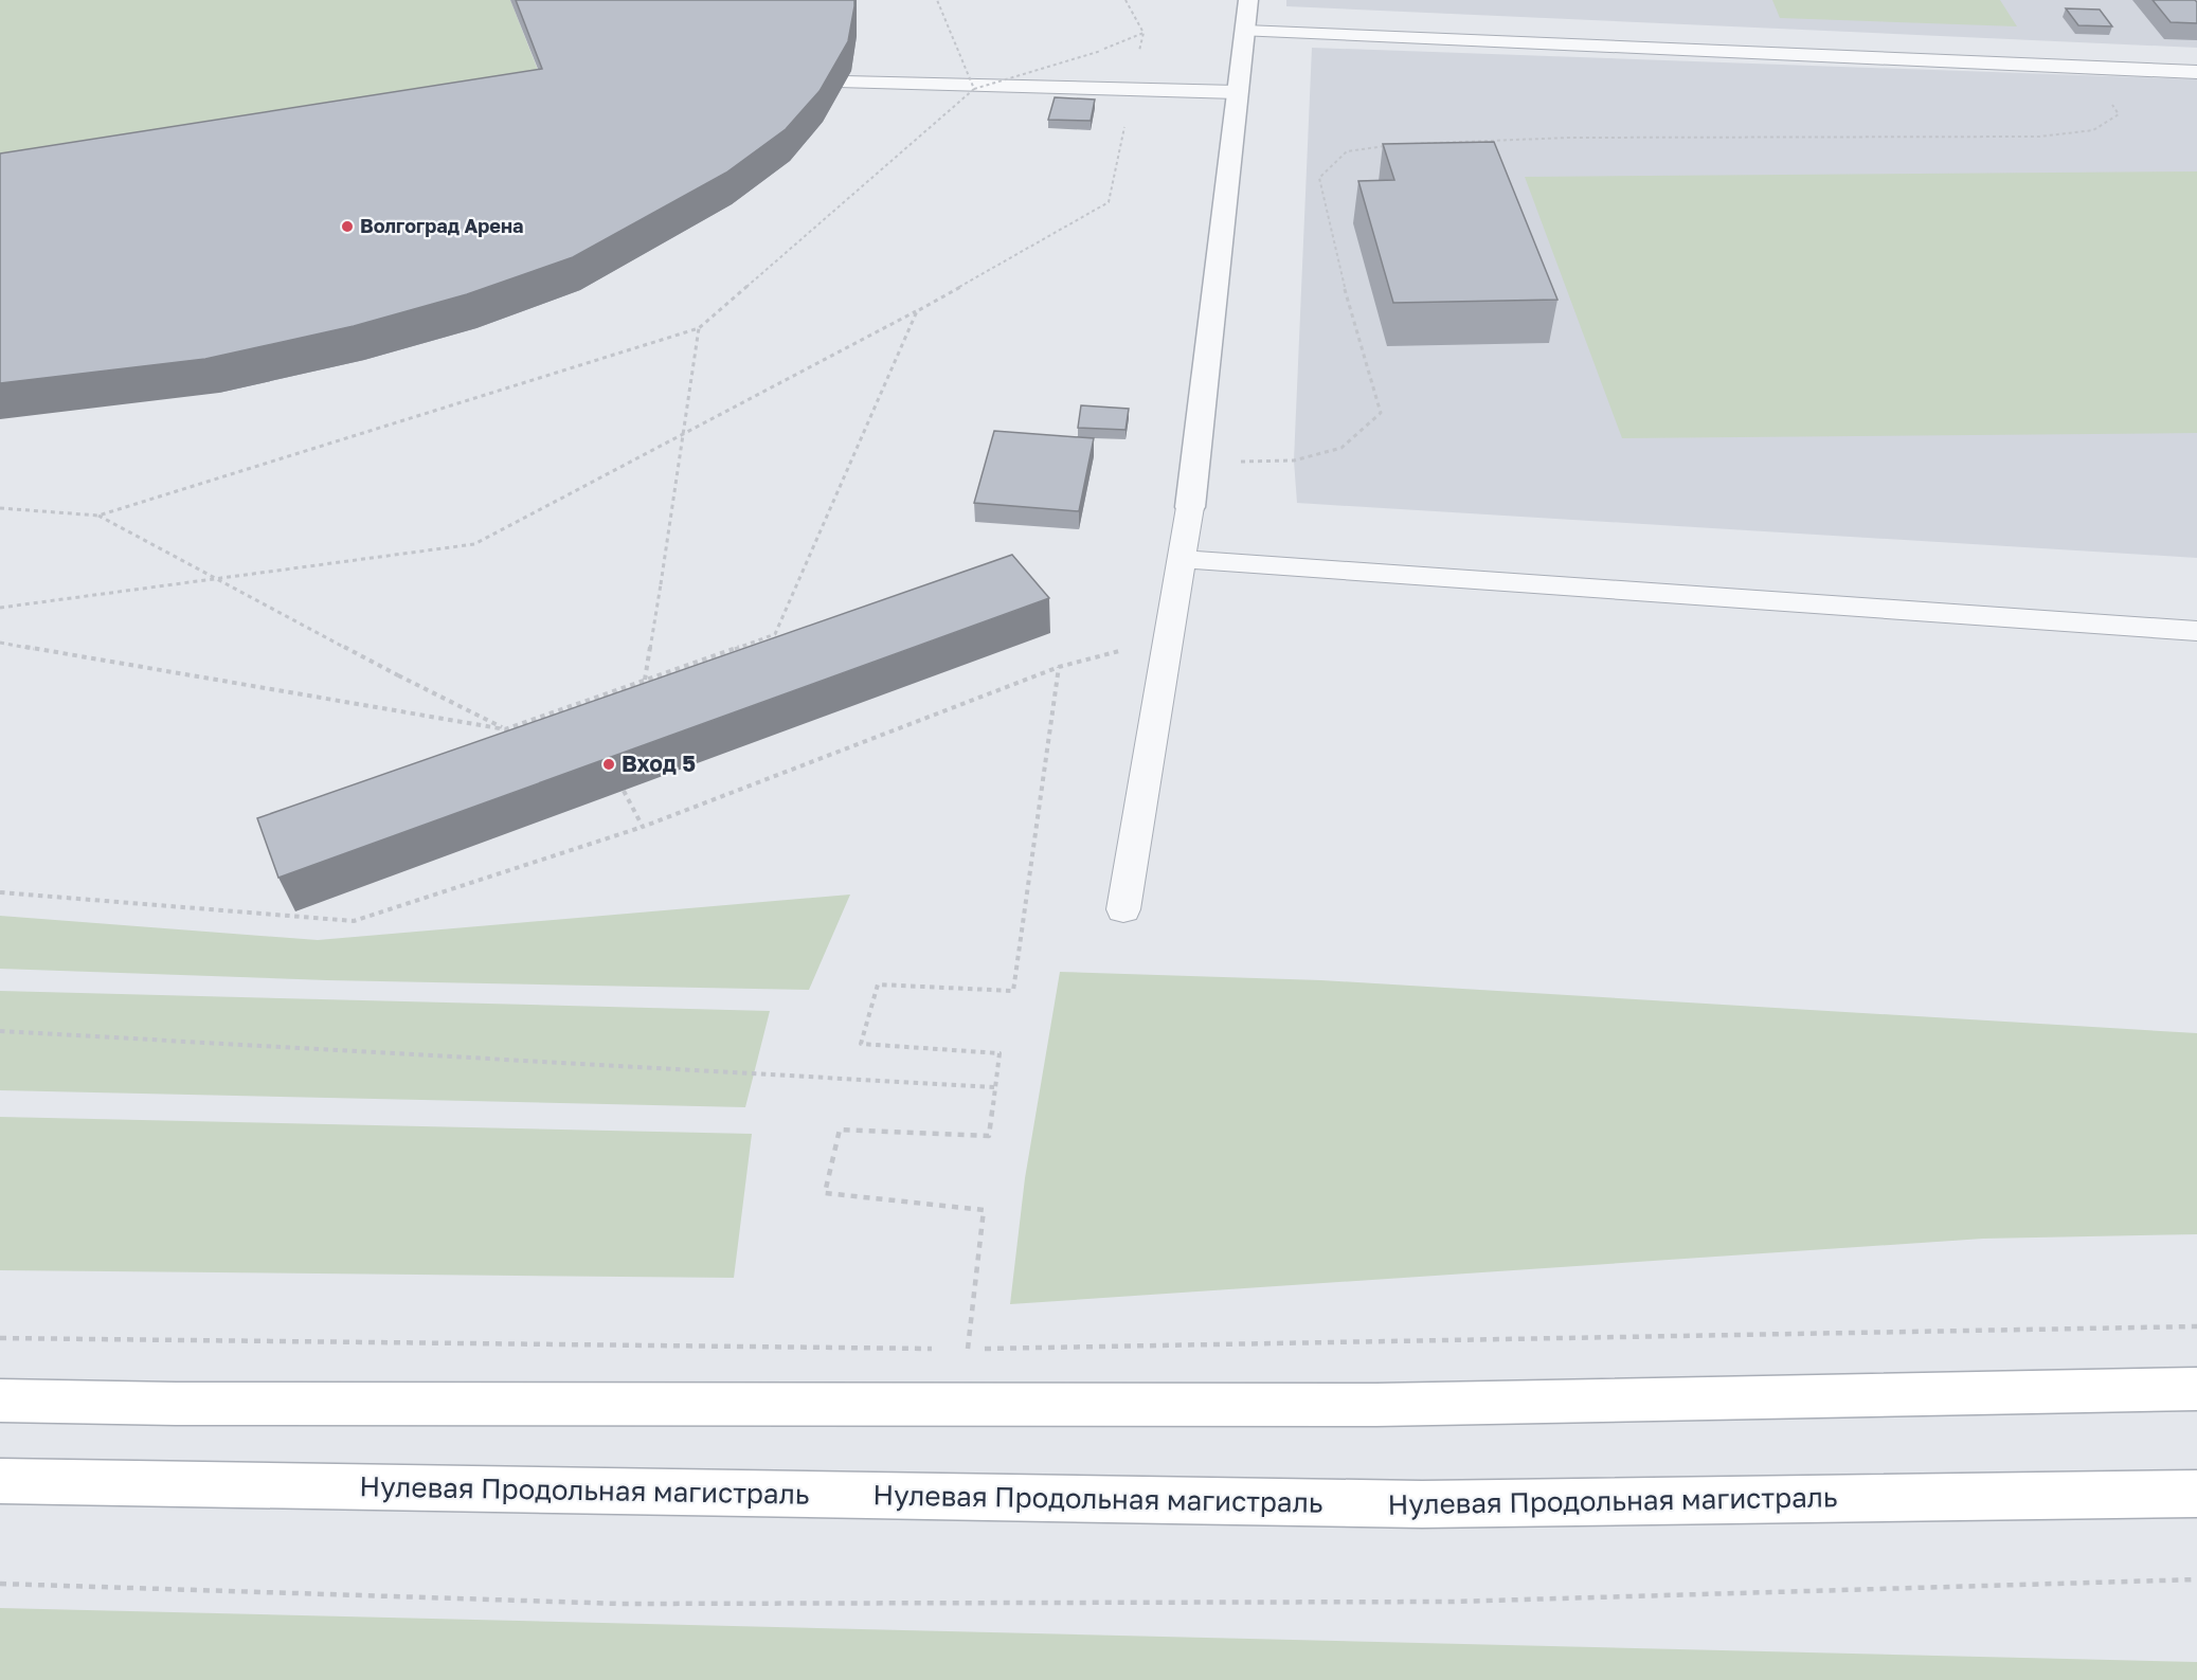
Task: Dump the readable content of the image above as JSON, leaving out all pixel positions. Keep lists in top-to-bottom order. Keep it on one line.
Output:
{"streets":{"main road":["Нулевая Продольная магистраль"]},"places":["Волгоград Арена","Вход 5"]}
